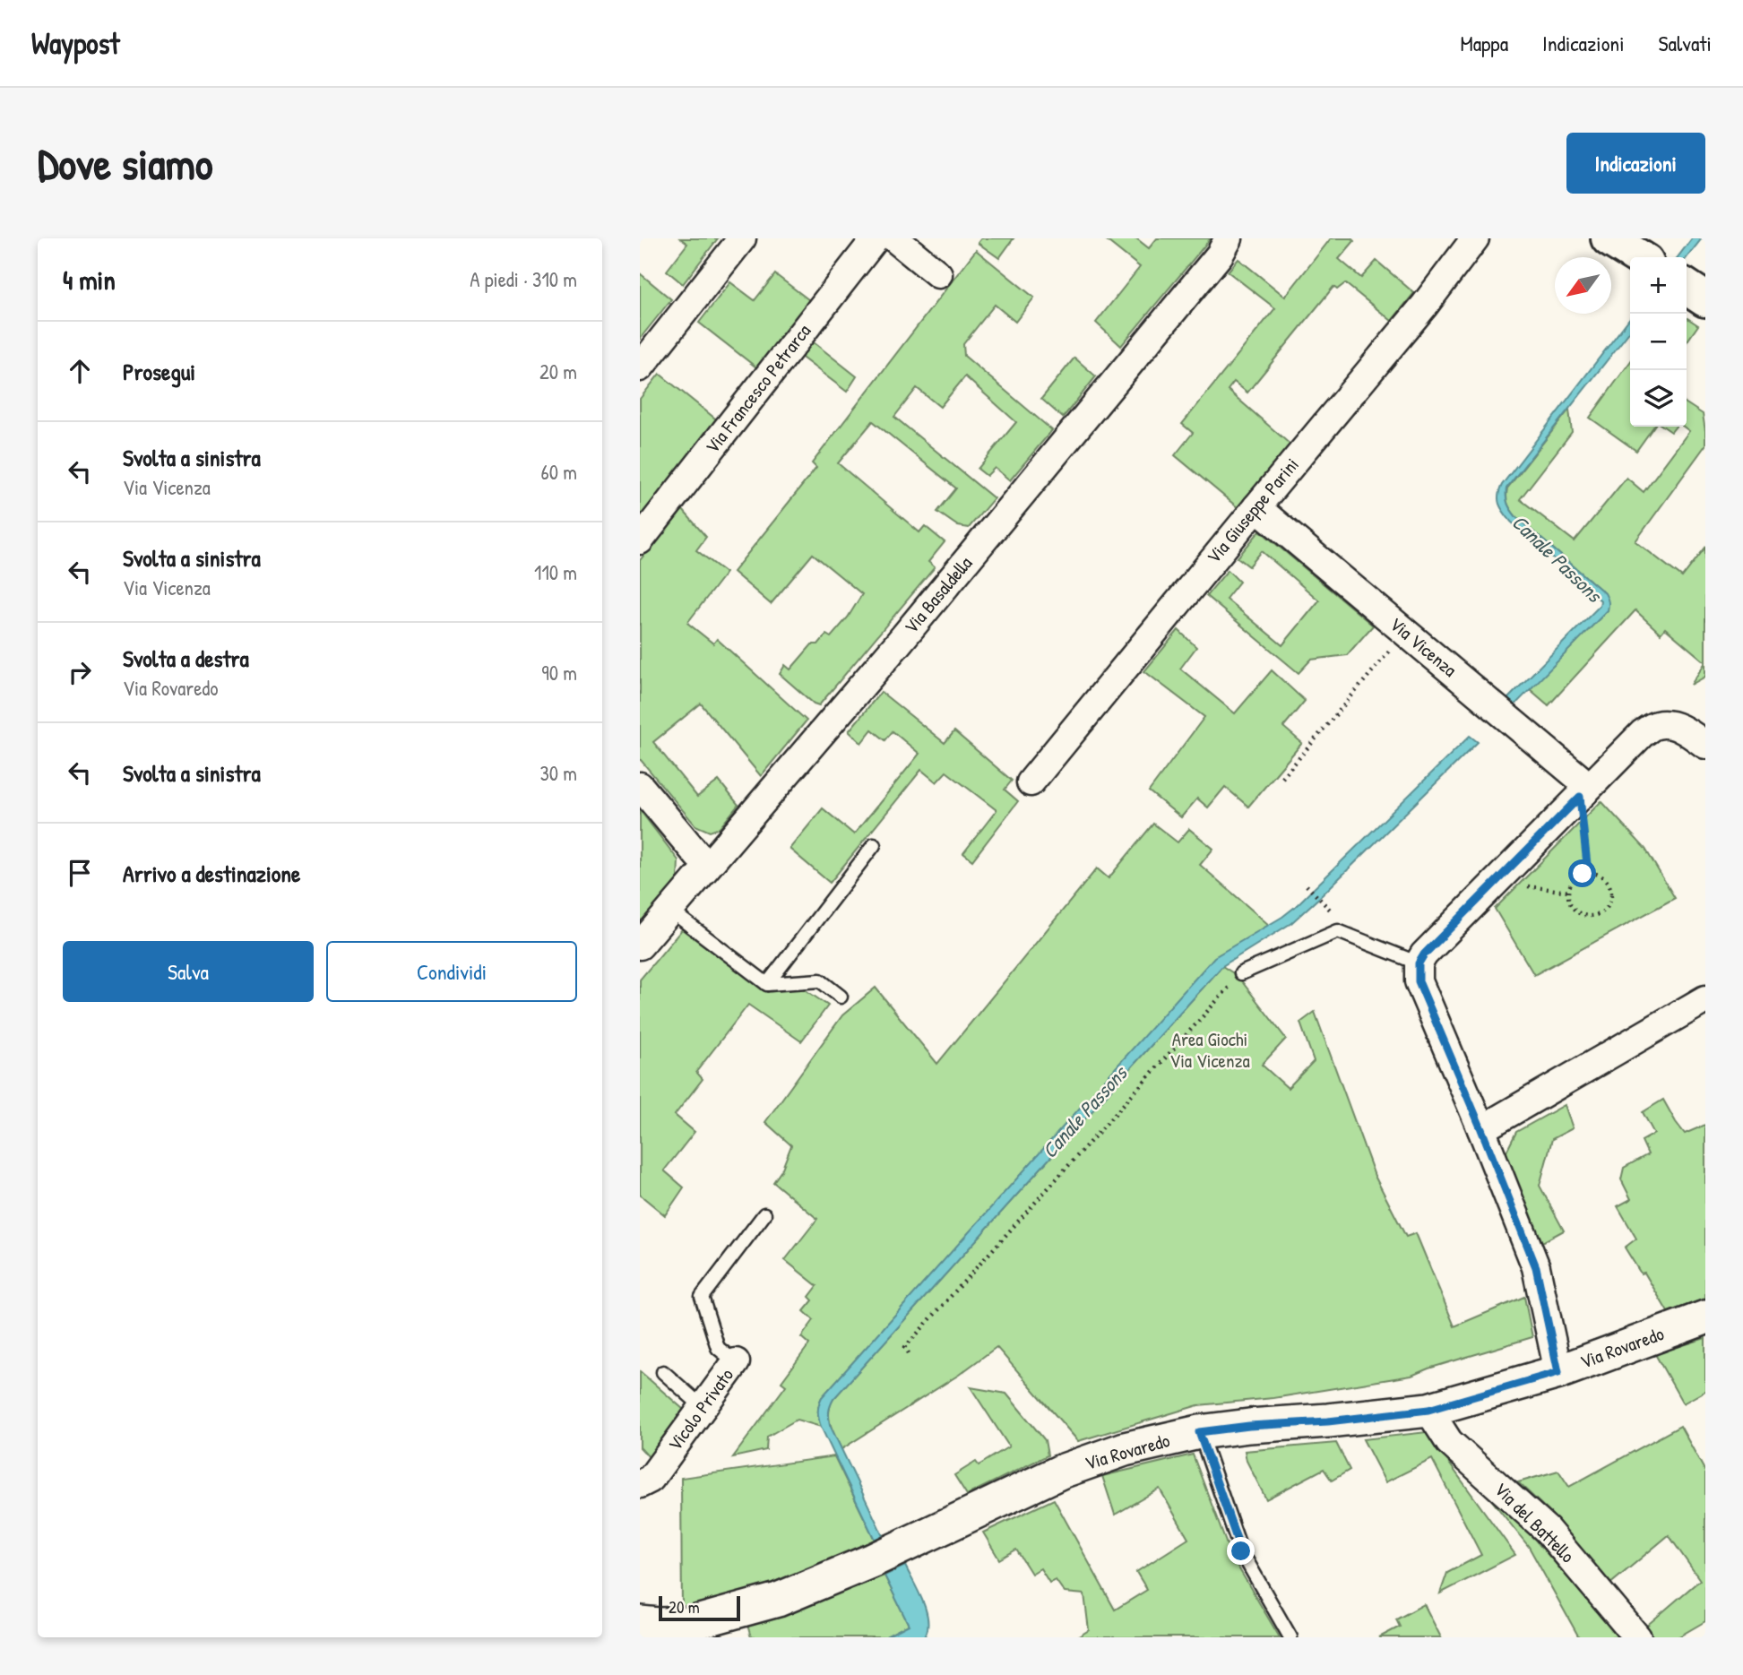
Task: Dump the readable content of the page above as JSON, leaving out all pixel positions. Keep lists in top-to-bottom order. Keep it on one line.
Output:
{"streets":{"street":["Via Francesco Petrarca","Via Giuseppe Parini","Via Basaldella","Via Vicenza","Via Rovaredo","Vicolo Privato","Via del Battello"]},"crossings":[["Via Giuseppe Parini","Via Vicenza"],["Via Rovaredo","Via del Battello"]],"water":["Canale Passons"],"parks":["Area Giochi Via Vicenza"],"scale_bar":"20 m","north":"bottom left","page":{"header":"Waypost","nav":["Mappa","Indicazioni","Salvati"],"buttons":["Indicazioni",["Salva","Condividi"]],"title":"Dove siamo","heading":["4 min","A piedi · 310 m"],"map_buttons":["+","−"],"list":[["Prosegui","20 m"],["Svolta a sinistra","Via Vicenza","60 m"],["Svolta a sinistra","Via Vicenza","110 m"],["Svolta a destra","Via Rovaredo","90 m"],["Svolta a sinistra","30 m"],"Arrivo a destinazione"],"scale":"20 m"}}
